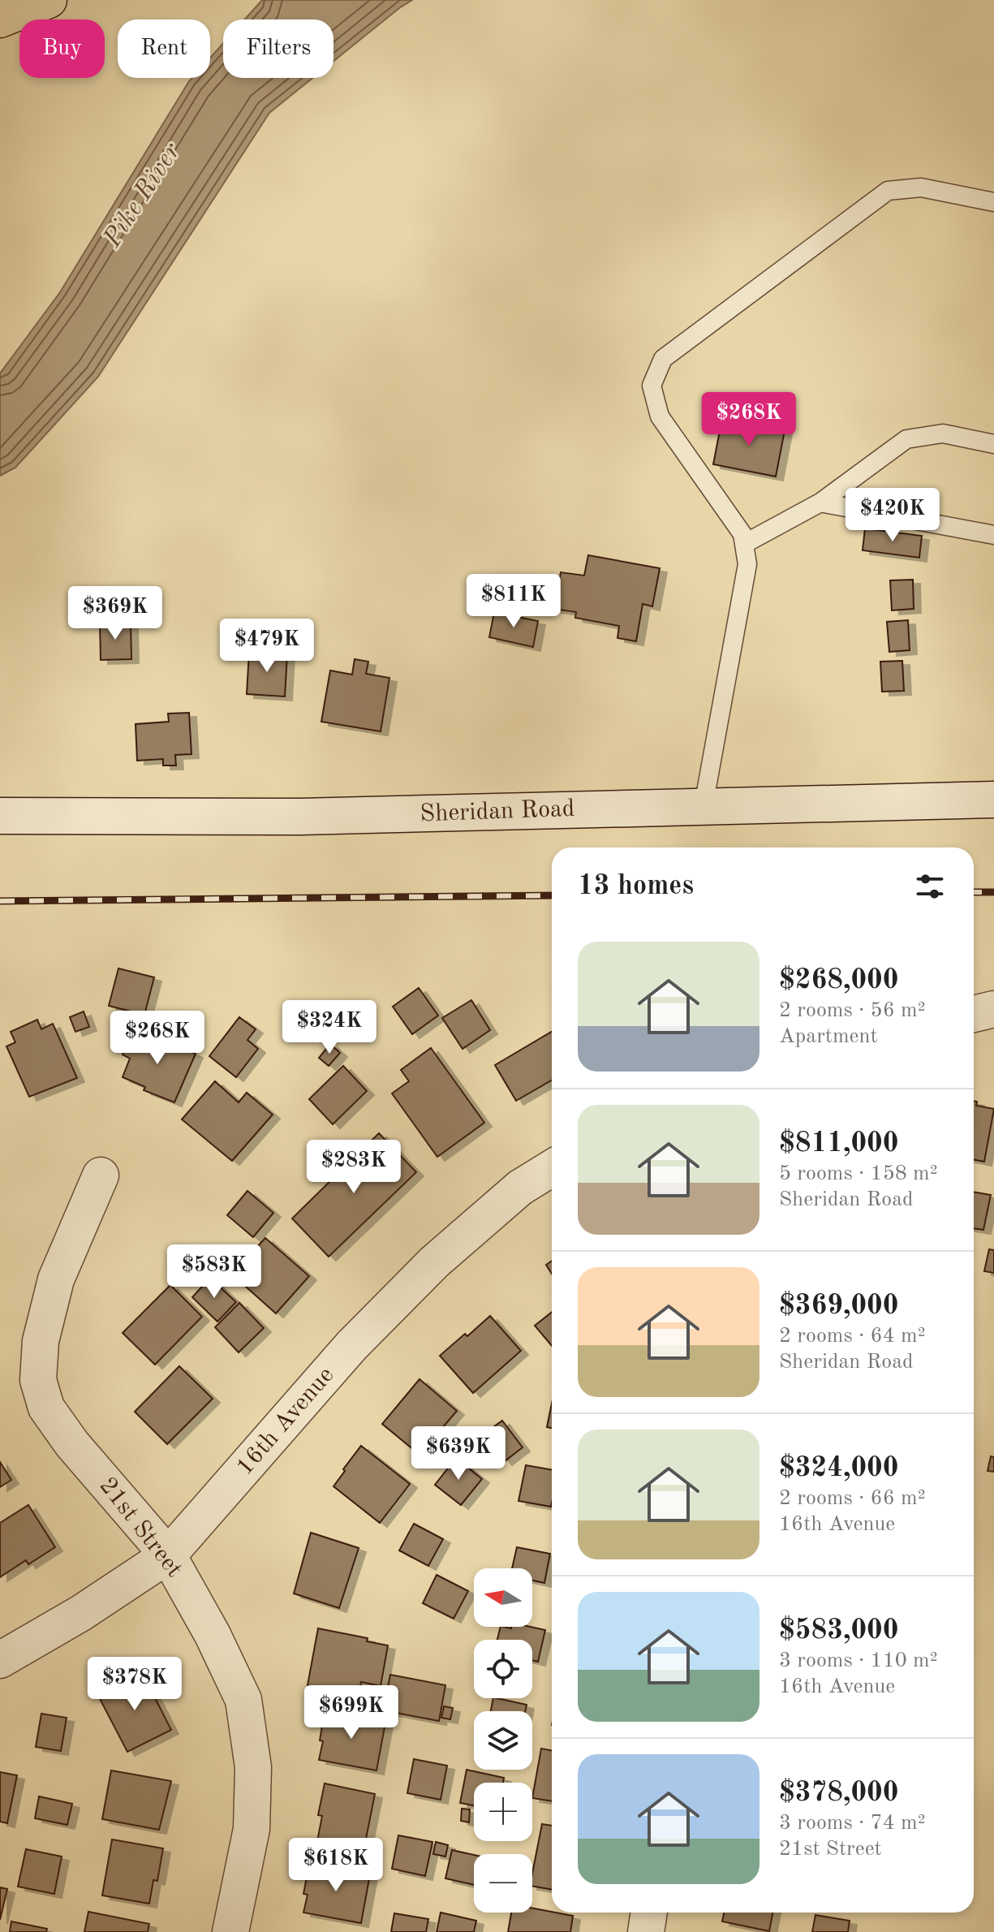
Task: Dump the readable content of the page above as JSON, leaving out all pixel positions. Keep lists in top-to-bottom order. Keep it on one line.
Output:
{"streets":{"street":["Sheridan Road","16th Avenue","21st Street"]},"crossings":[["16th Avenue","21st Street"]],"water":["Pike River"],"north":"left","page":{"chip":["Buy","Rent","Filters"],"price":["$268K","$420K","$811K","$369K","$479K","$324K","$268K","$283K","$583K","$639K","$378K","$699K","$618K"],"heading":"13 homes","list":[{"name":"$268,000","note":"2 rooms · 56 m² · Apartment"},{"name":"$811,000","note":"5 rooms · 158 m² · Sheridan Road"},{"name":"$369,000","note":"2 rooms · 64 m² · Sheridan Road"},{"name":"$324,000","note":"2 rooms · 66 m² · 16th Avenue"},{"name":"$583,000","note":"3 rooms · 110 m² · 16th Avenue"},{"name":"$378,000","note":"3 rooms · 74 m² · 21st Street"}],"map_buttons":["+","−"]}}
